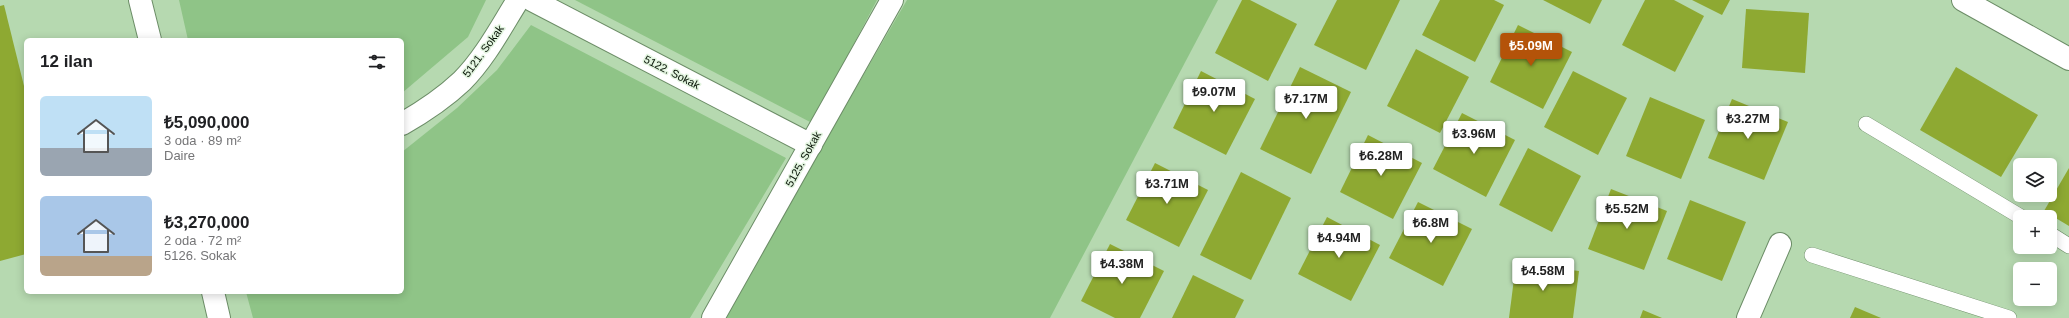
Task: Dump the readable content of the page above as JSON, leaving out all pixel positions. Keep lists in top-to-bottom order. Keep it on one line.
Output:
{"streets":{"street":["5121. Sokak","5122. Sokak","5125. Sokak"]},"crossings":[["5122. Sokak","5125. Sokak"]],"page":{"price":["₺5.09M","₺9.07M","₺7.17M","₺3.27M","₺3.96M","₺6.28M","₺3.71M","₺5.52M","₺6.8M","₺4.94M","₺4.38M","₺4.58M"],"heading":"12 ilan","list":[{"name":"₺5,090,000","note":"3 oda · 89 m² · Daire"},{"name":"₺3,270,000","note":"2 oda · 72 m² · 5126. Sokak"}],"map_buttons":["+","−"]}}
